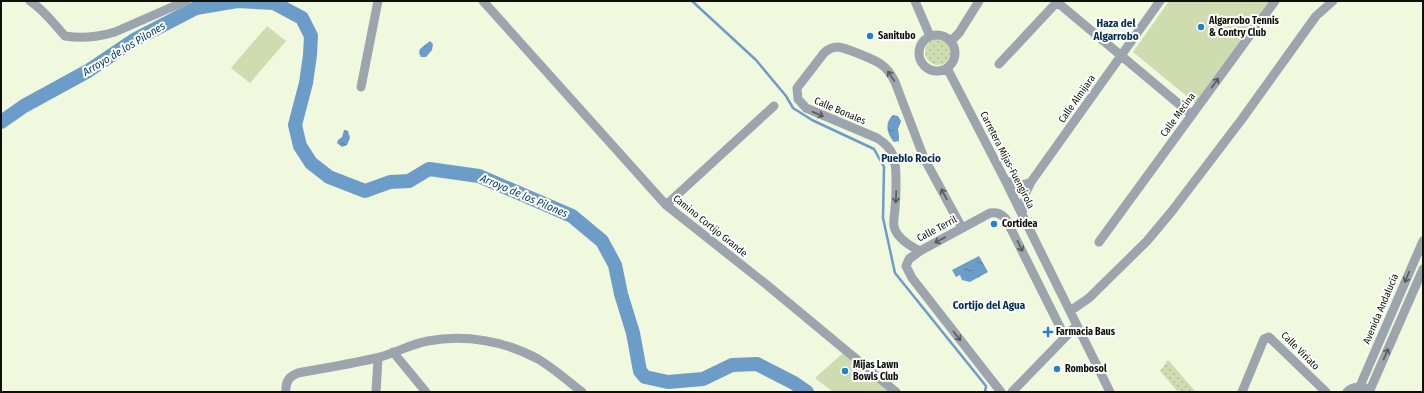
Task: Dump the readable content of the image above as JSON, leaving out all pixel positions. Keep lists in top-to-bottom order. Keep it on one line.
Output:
{"streets":{"street":["Calle Almijara","Calle Bonales","Calle Mecina","Carretera Mijas-Fuengirola","Camino Cortijo Grande","Calle Terril","Avenida Andalucía","Calle Viriato"]},"crossings":[["Calle Almijara","Carretera Mijas-Fuengirola"],["Calle Bonales","Calle Terril"]],"districts":["Haza del Algarrobo","Pueblo Rocio","Cortijo del Agua"],"water":["Arroyo de los Pilones"],"places":{"other":["Algarrobo Tennis & Contry Club","Sanitubo","Cortidea","Rombosol","Mijas Lawn Bowls Club"],"health":["Farmacia Baus"]}}
